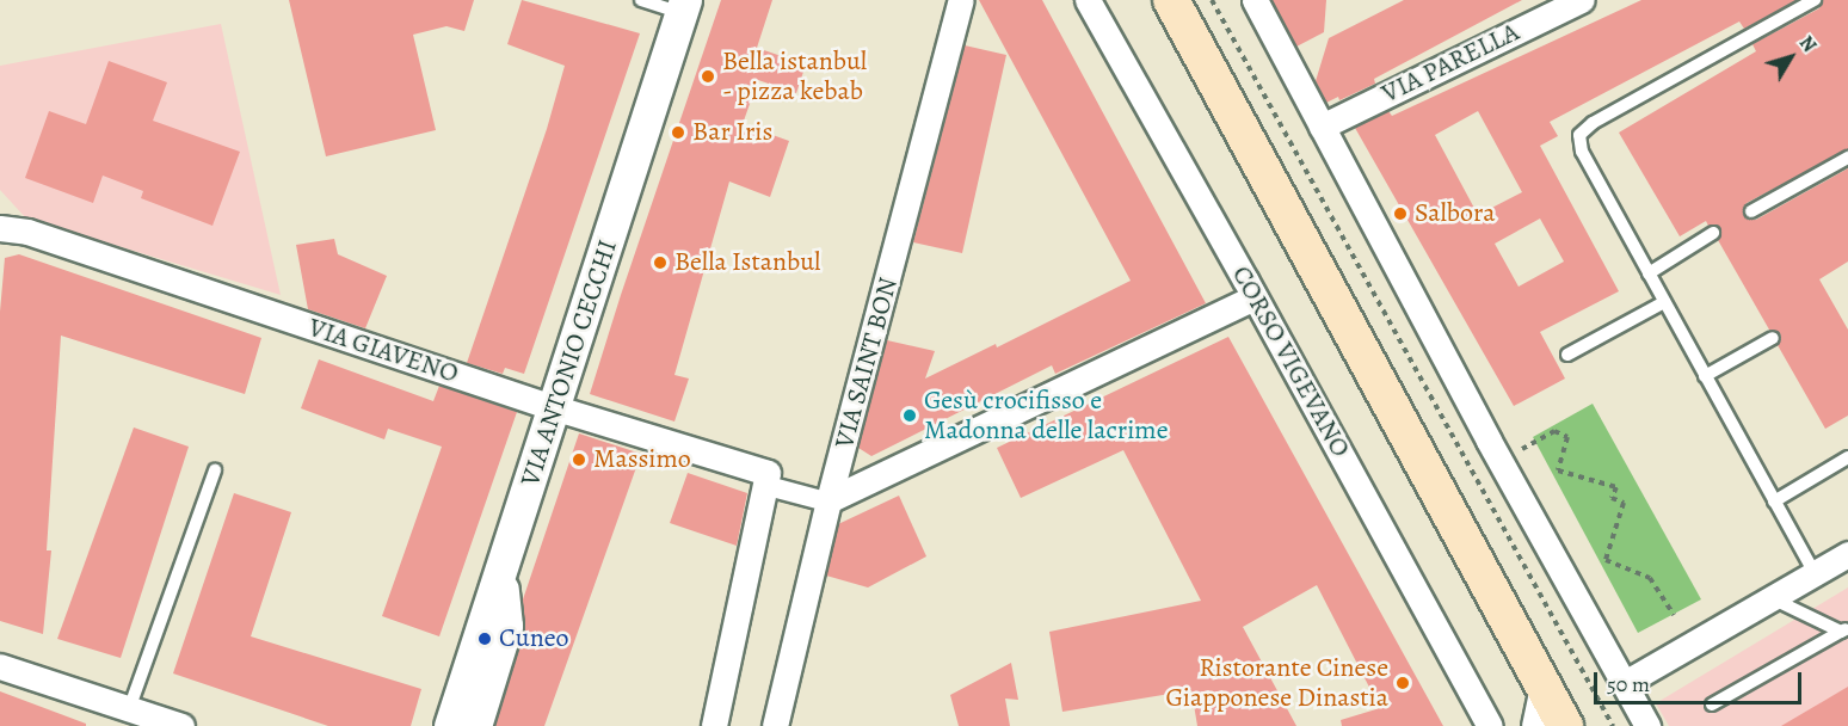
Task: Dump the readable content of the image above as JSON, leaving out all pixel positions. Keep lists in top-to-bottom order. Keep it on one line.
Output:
{"streets":{"street":["VIA PARELLA","VIA GIAVENO","CORSO VIGEVANO","VIA ANTONIO CECCHI","VIA SAINT BON"]},"crossings":[["VIA GIAVENO","VIA ANTONIO CECCHI"]],"places":["Bella istanbul - pizza kebab","Bar Iris","Salbora","Bella Istanbul","Gesù crocifisso e Madonna delle lacrime","Massimo","Cuneo","Ristorante Cinese Giapponese Dinastia"],"scale_bar":"50 m","north":"top right"}
